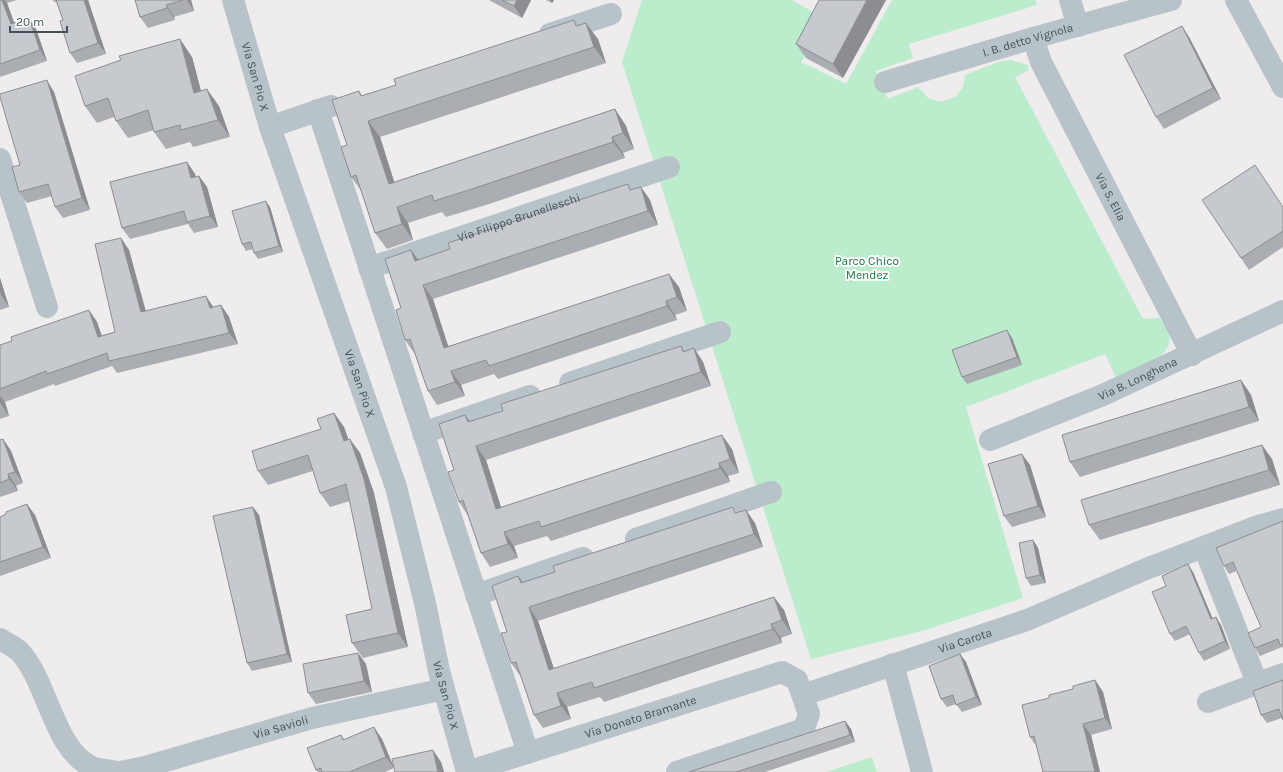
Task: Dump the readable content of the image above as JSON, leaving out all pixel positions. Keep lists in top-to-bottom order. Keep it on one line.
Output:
{"streets":{"street":["I. B. detto Vignola","Via San Pio X","Via S. Elia","Via Filippo Brunelleschi","Via B. Longhena","Via Carota","Via Donato Bramante","Via Savioli"]},"crossings":[["I. B. detto Vignola","Via S. Elia"],["Via San Pio X","Via Donato Bramante"],["Via San Pio X","Via Savioli"],["Via S. Elia","Via B. Longhena"],["Via Carota","Via Donato Bramante"]],"parks":["Parco Chico Mendez"],"scale_bar":"20 m"}
